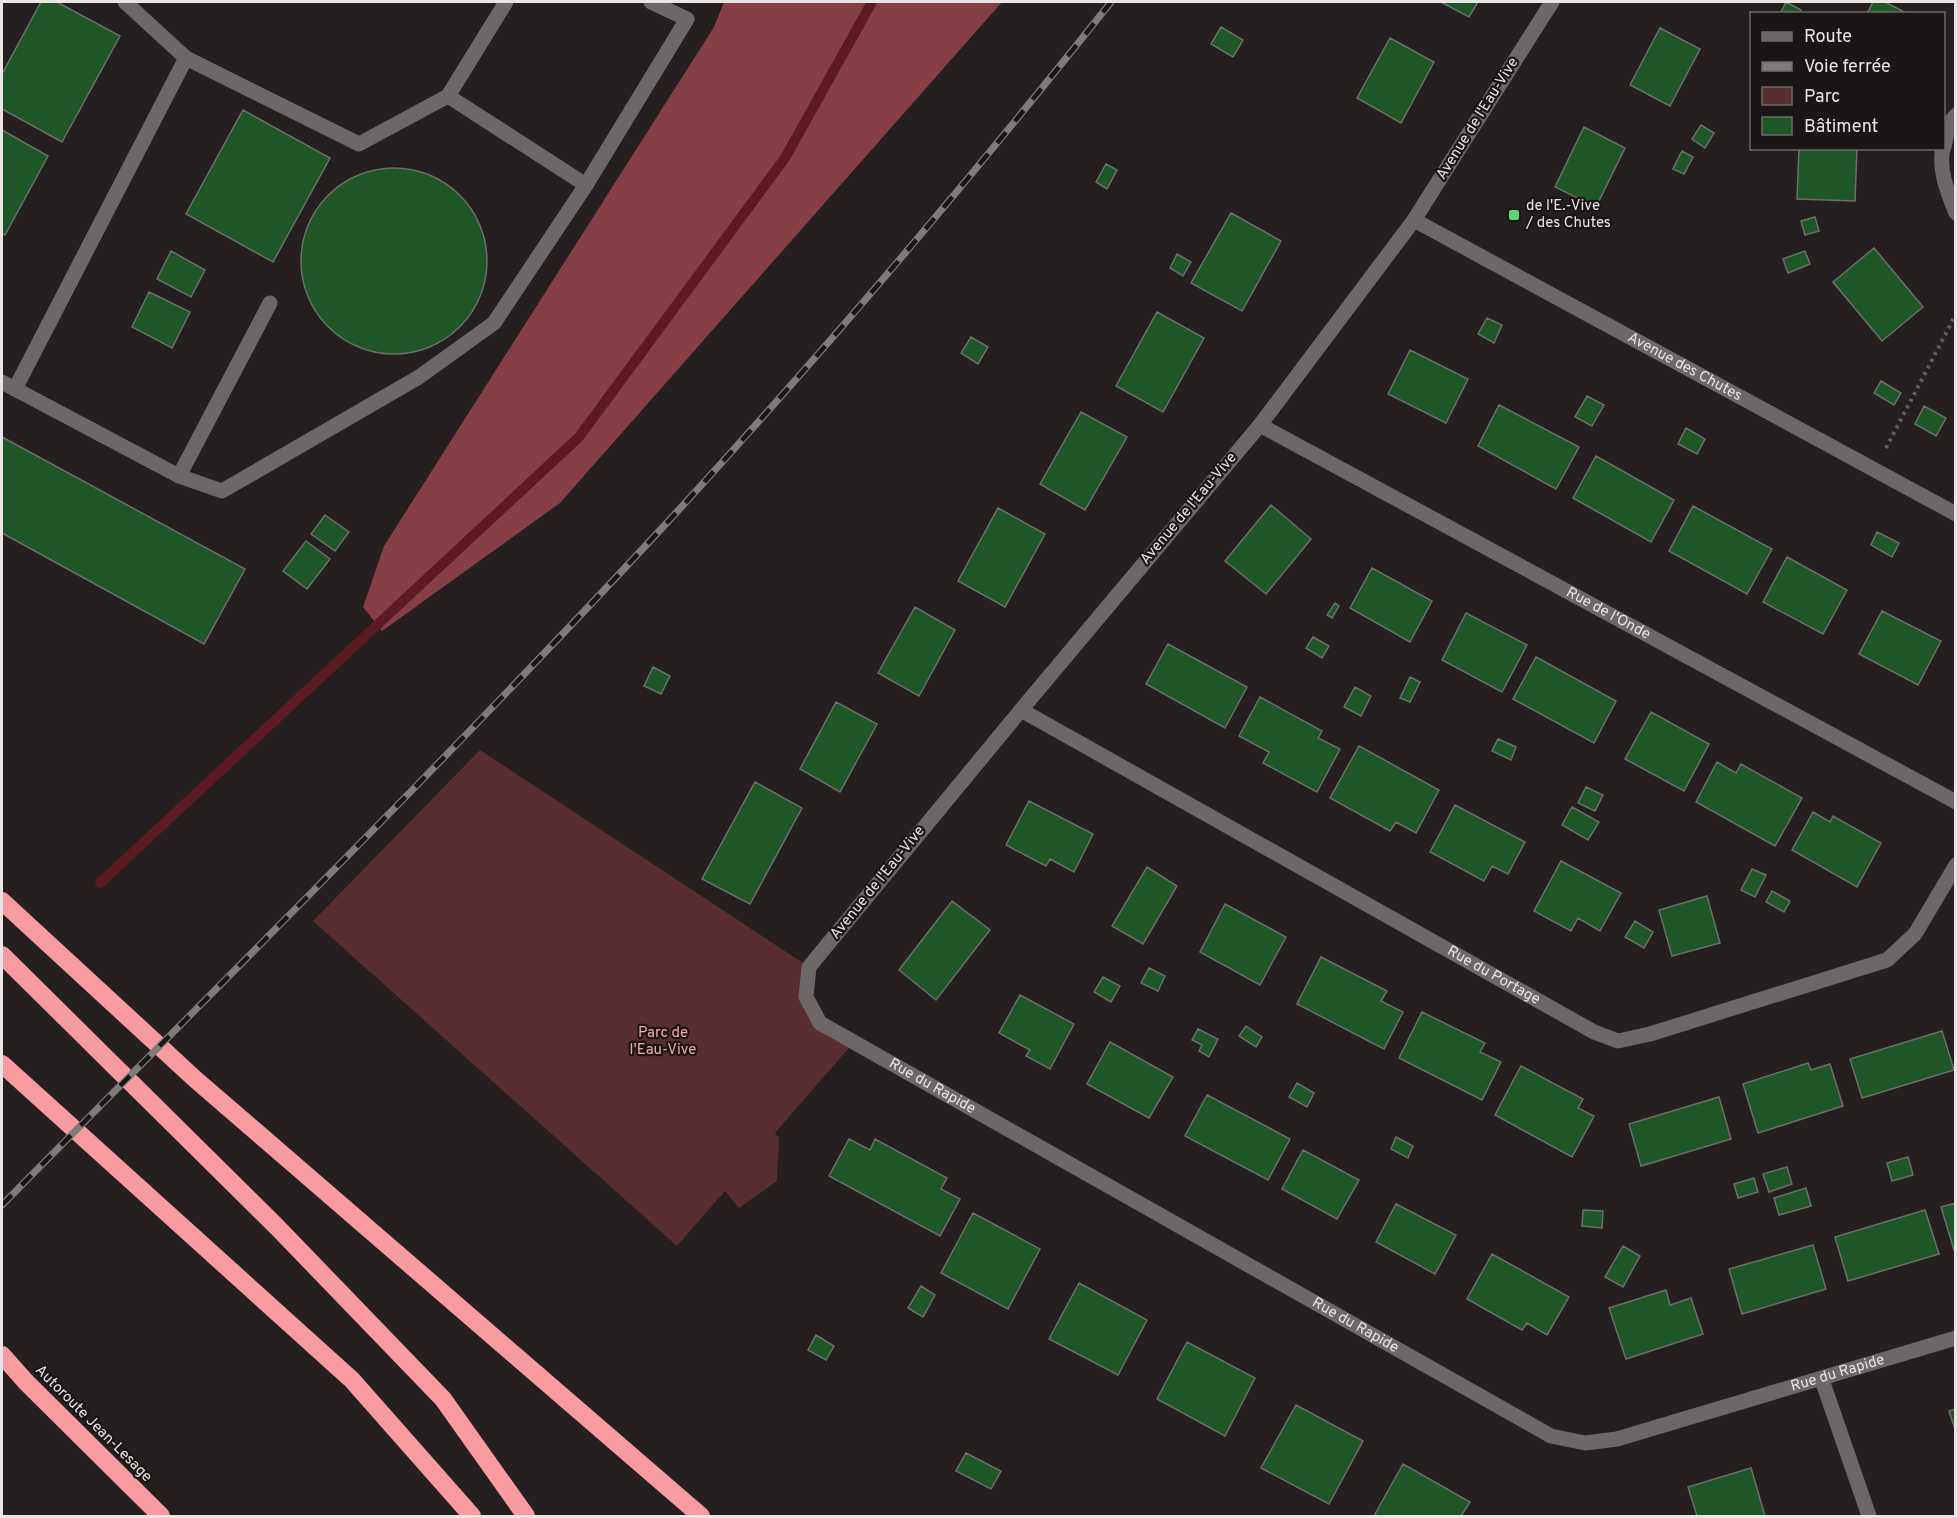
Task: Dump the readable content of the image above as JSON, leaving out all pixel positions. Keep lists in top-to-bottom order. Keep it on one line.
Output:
{"streets":{"highway":["Autoroute Jean-Lesage"],"street":["Avenue de l'Eau-Vive","Avenue des Chutes","Rue de l'Onde","Rue du Portage","Rue du Rapide"]},"crossings":[["Avenue de l'Eau-Vive","Avenue des Chutes"],["Avenue de l'Eau-Vive","Rue de l'Onde"],["Avenue de l'Eau-Vive","Rue du Portage"],["Avenue de l'Eau-Vive","Rue du Rapide"]],"parks":["Parc de l'Eau-Vive"],"places":{"transit":["de l'E.-Vive / des Chutes"]},"legend":["Route","Voie ferrée","Parc","Bâtiment"]}
